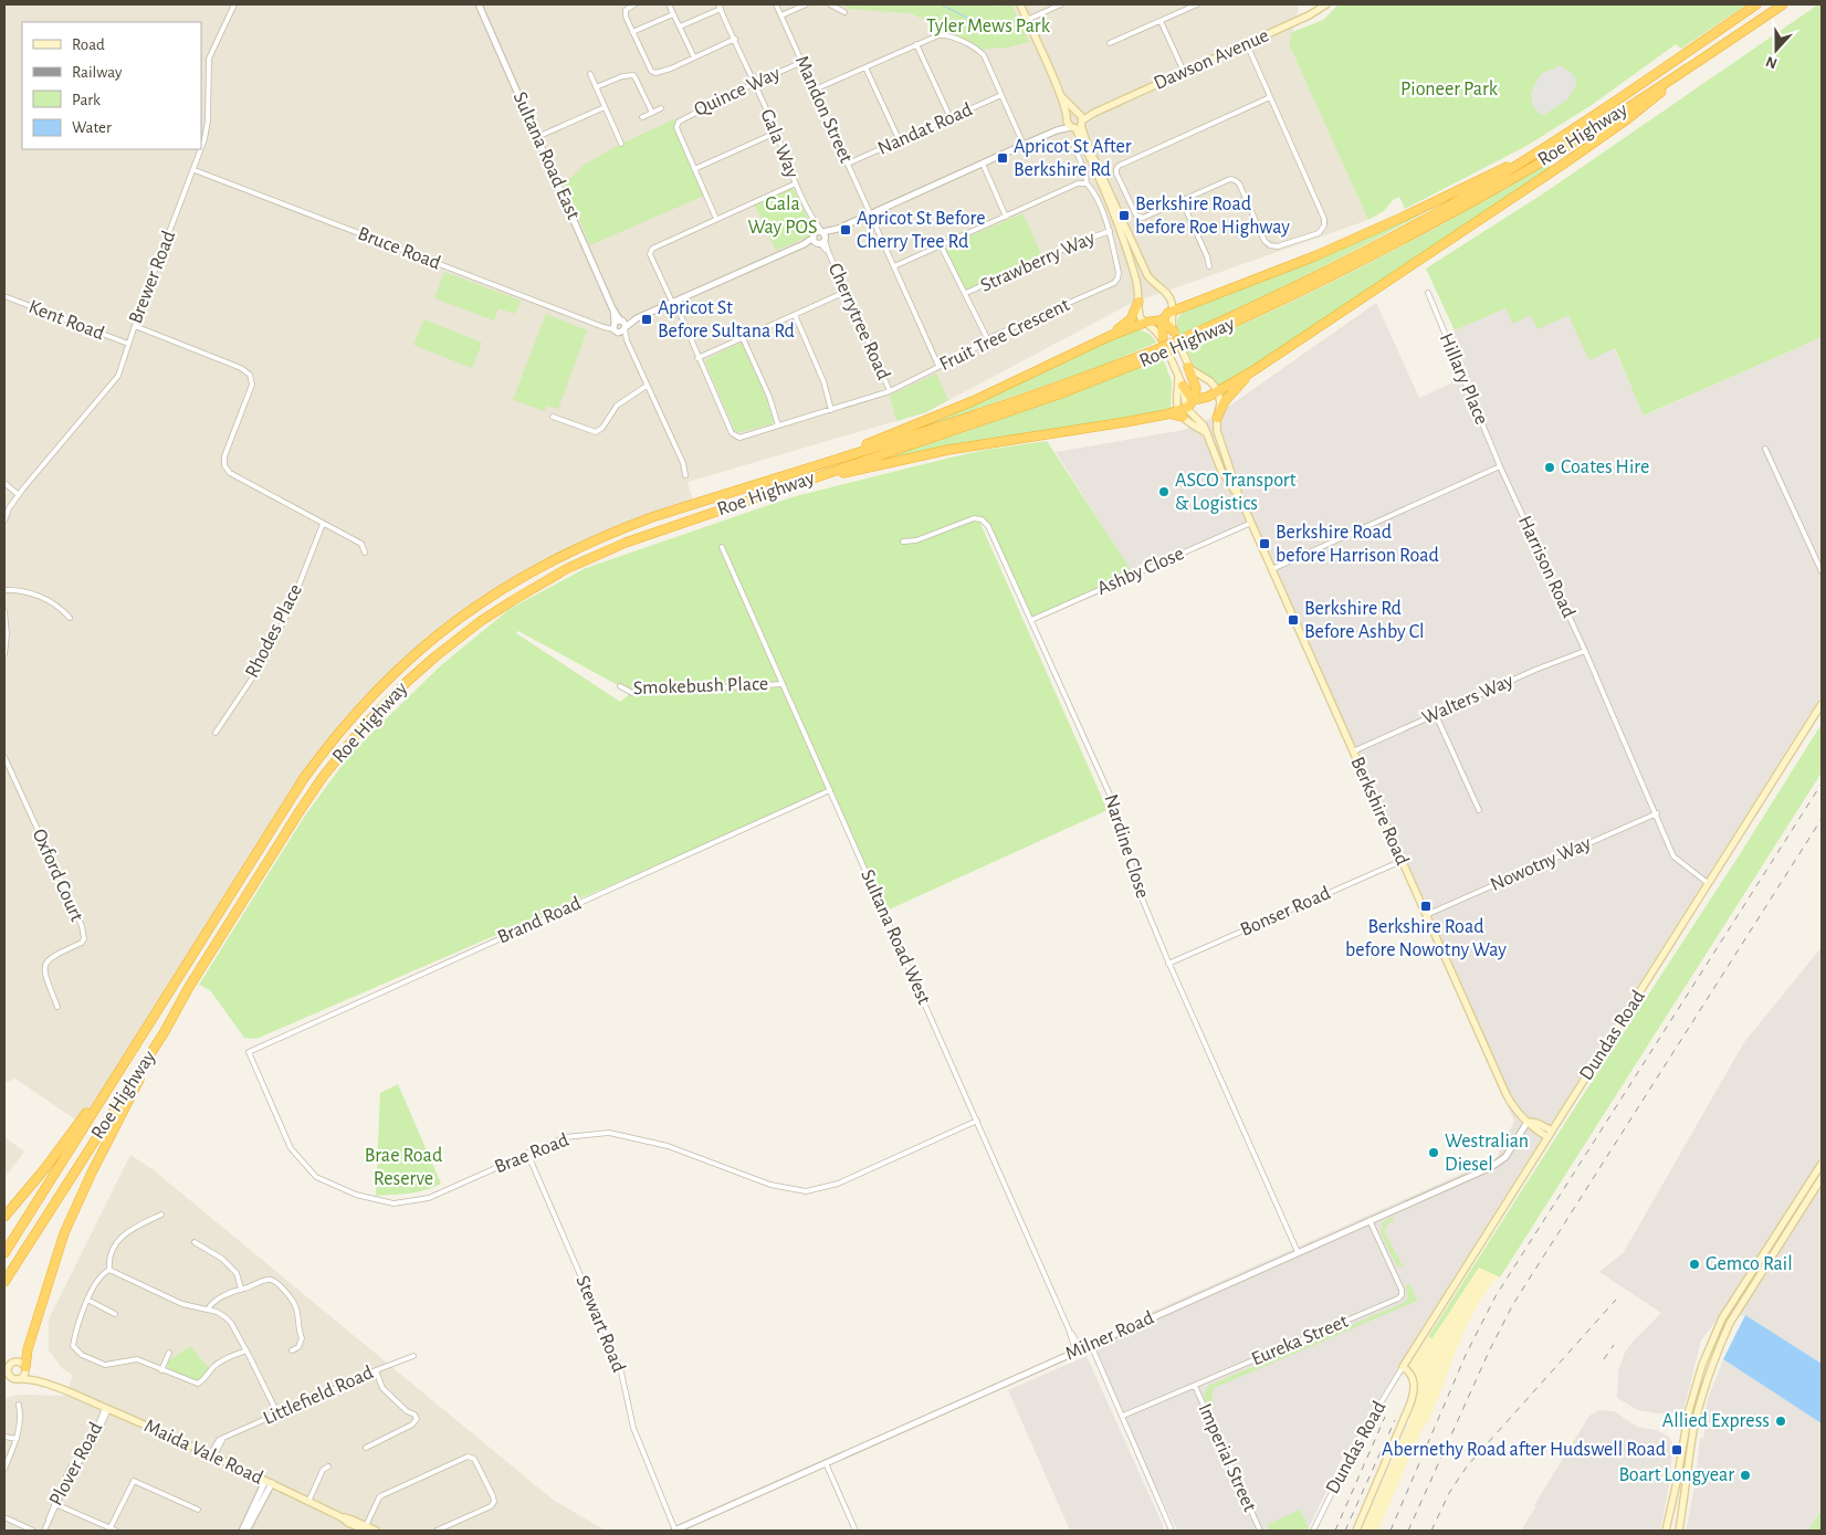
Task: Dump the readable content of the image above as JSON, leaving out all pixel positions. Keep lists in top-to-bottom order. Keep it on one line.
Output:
{"streets":{"highway":["Roe Highway"],"main road":["Dawson Avenue","Berkshire Road","Dundas Road","Maida Vale Road"],"street":["Quince Way","Mandon Street","Nandat Road","Gala Way","Sultana Road East","Bruce Road","Strawberry Way","Brewer Road","Kent Road","Cherrytree Road","Fruit Tree Crescent","Hillary Place","Harrison Road","Ashby Close","Rhodes Place","Smokebush Place","Walters Way","Nardine Close","Nowotny Way","Oxford Court","Bonser Road","Brand Road","Sultana Road West","Brae Road","Stewart Road","Milner Road","Eureka Street","Littlefield Road","Imperial Street","Plover Road"]},"crossings":[["Quince Way","Mandon Street"],["Quince Way","Gala Way"],["Quince Way","Fruit Tree Crescent"],["Mandon Street","Nandat Road"],["Mandon Street","Fruit Tree Crescent"],["Gala Way","Cherrytree Road"],["Sultana Road East","Bruce Road"],["Bruce Road","Brewer Road"],["Strawberry Way","Fruit Tree Crescent"],["Brewer Road","Kent Road"],["Cherrytree Road","Fruit Tree Crescent"],["Hillary Place","Harrison Road"],["Harrison Road","Walters Way"],["Harrison Road","Nowotny Way"],["Harrison Road","Dundas Road"],["Ashby Close","Berkshire Road"],["Ashby Close","Nardine Close"],["Smokebush Place","Sultana Road West"],["Walters Way","Berkshire Road"],["Berkshire Road","Nowotny Way"],["Berkshire Road","Bonser Road"],["Berkshire Road","Dundas Road"],["Berkshire Road","Milner Road"],["Nardine Close","Bonser Road"],["Nardine Close","Milner Road"],["Brand Road","Sultana Road West"],["Brand Road","Brae Road"],["Sultana Road West","Brae Road"],["Sultana Road West","Milner Road"],["Brae Road","Stewart Road"],["Stewart Road","Milner Road"],["Milner Road","Eureka Street"],["Eureka Street","Imperial Street"],["Littlefield Road","Maida Vale Road"],["Maida Vale Road","Plover Road"]],"parks":["Tyler Mews Park","Pioneer Park","Gala Way POS","Brae Road Reserve"],"places":{"transit":["Apricot St After Berkshire Rd","Berkshire Road before Roe Highway","Apricot St Before Cherry Tree Rd","Apricot St Before Sultana Rd","Berkshire Road before Harrison Road","Berkshire Rd Before Ashby Cl","Berkshire Road before Nowotny Way","Abernethy Road after Hudswell Road"],"other":["Coates Hire","ASCO Transport & Logistics","Westralian Diesel","Gemco Rail","Allied Express","Boart Longyear"]},"legend":["Road","Railway","Park","Water"],"north":"bottom"}
